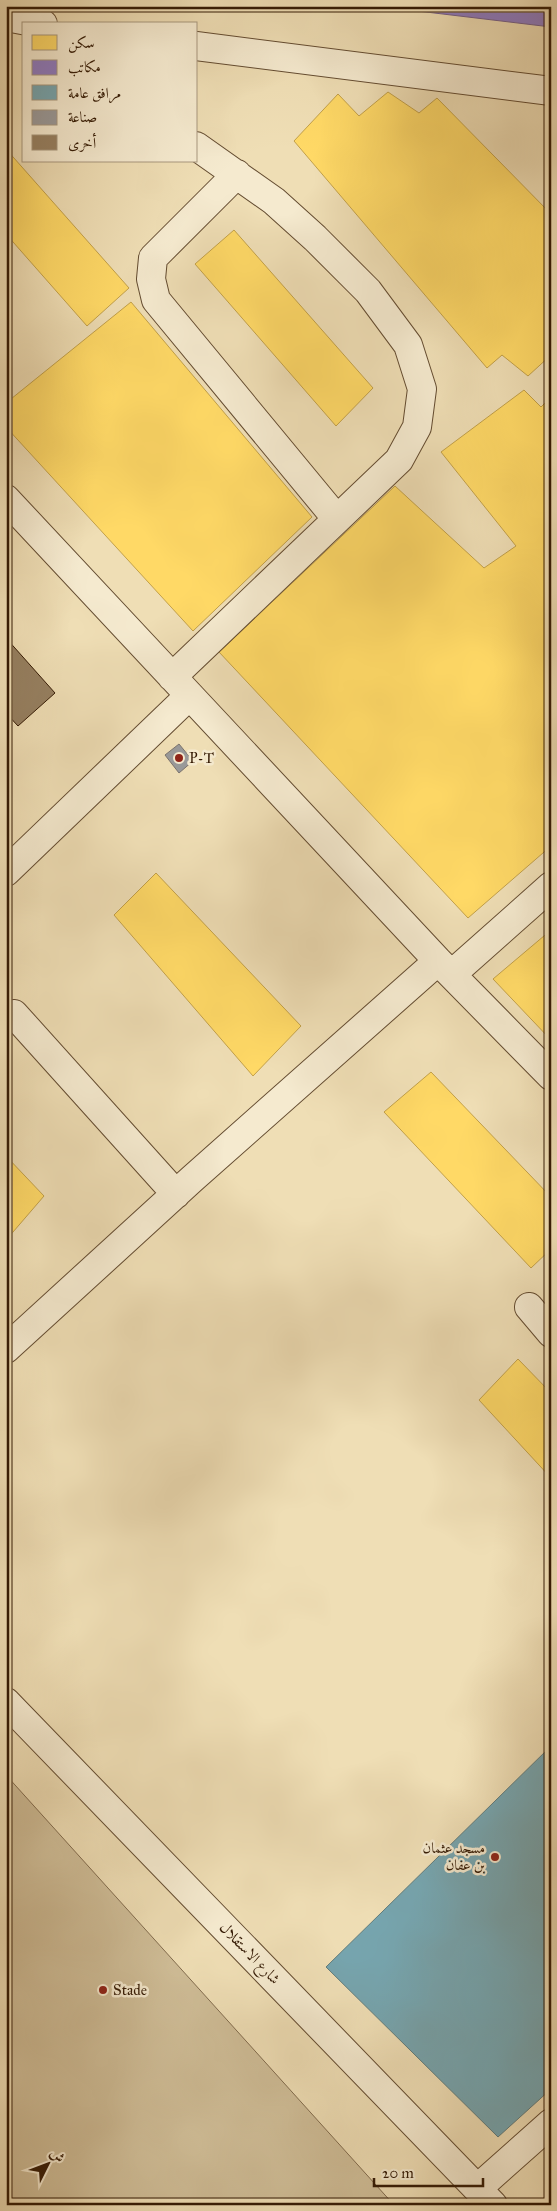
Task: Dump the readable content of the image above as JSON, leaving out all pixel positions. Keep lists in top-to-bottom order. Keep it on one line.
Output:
{"streets":{"street":["شارع الاستقلال"]},"places":["P-T","مسجد عثمان بن عفان","Stade"],"legend":["سكن","مكاتب","مرافق عامة","صناعة","أخرى"],"scale_bar":"20 m","north":"top right"}
